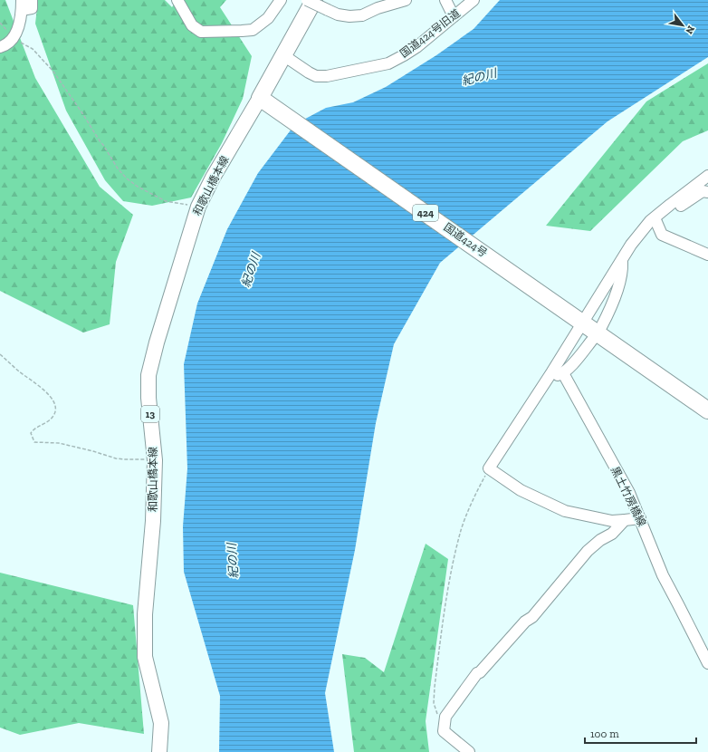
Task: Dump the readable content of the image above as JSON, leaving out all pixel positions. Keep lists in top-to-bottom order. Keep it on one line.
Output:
{"streets":{"highway":["424","国道424号"],"main road":["和歌山橋本線","13"],"street":["国道424号旧道","黒土竹房橋線"]},"crossings":[["和歌山橋本線","国道424号"]],"water":["紀の川"],"scale_bar":"100 m","north":"bottom right"}
